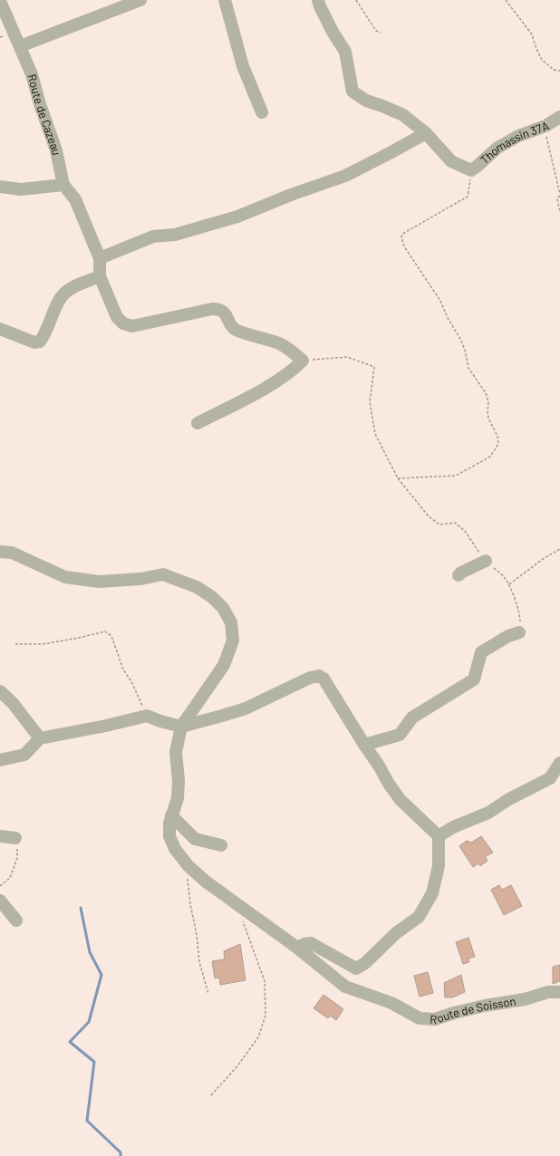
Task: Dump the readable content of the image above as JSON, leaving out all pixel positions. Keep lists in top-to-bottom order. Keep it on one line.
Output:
{"streets":{"street":["Route de Cazeau","Thomassin 37A","Route de Soisson"]}}
